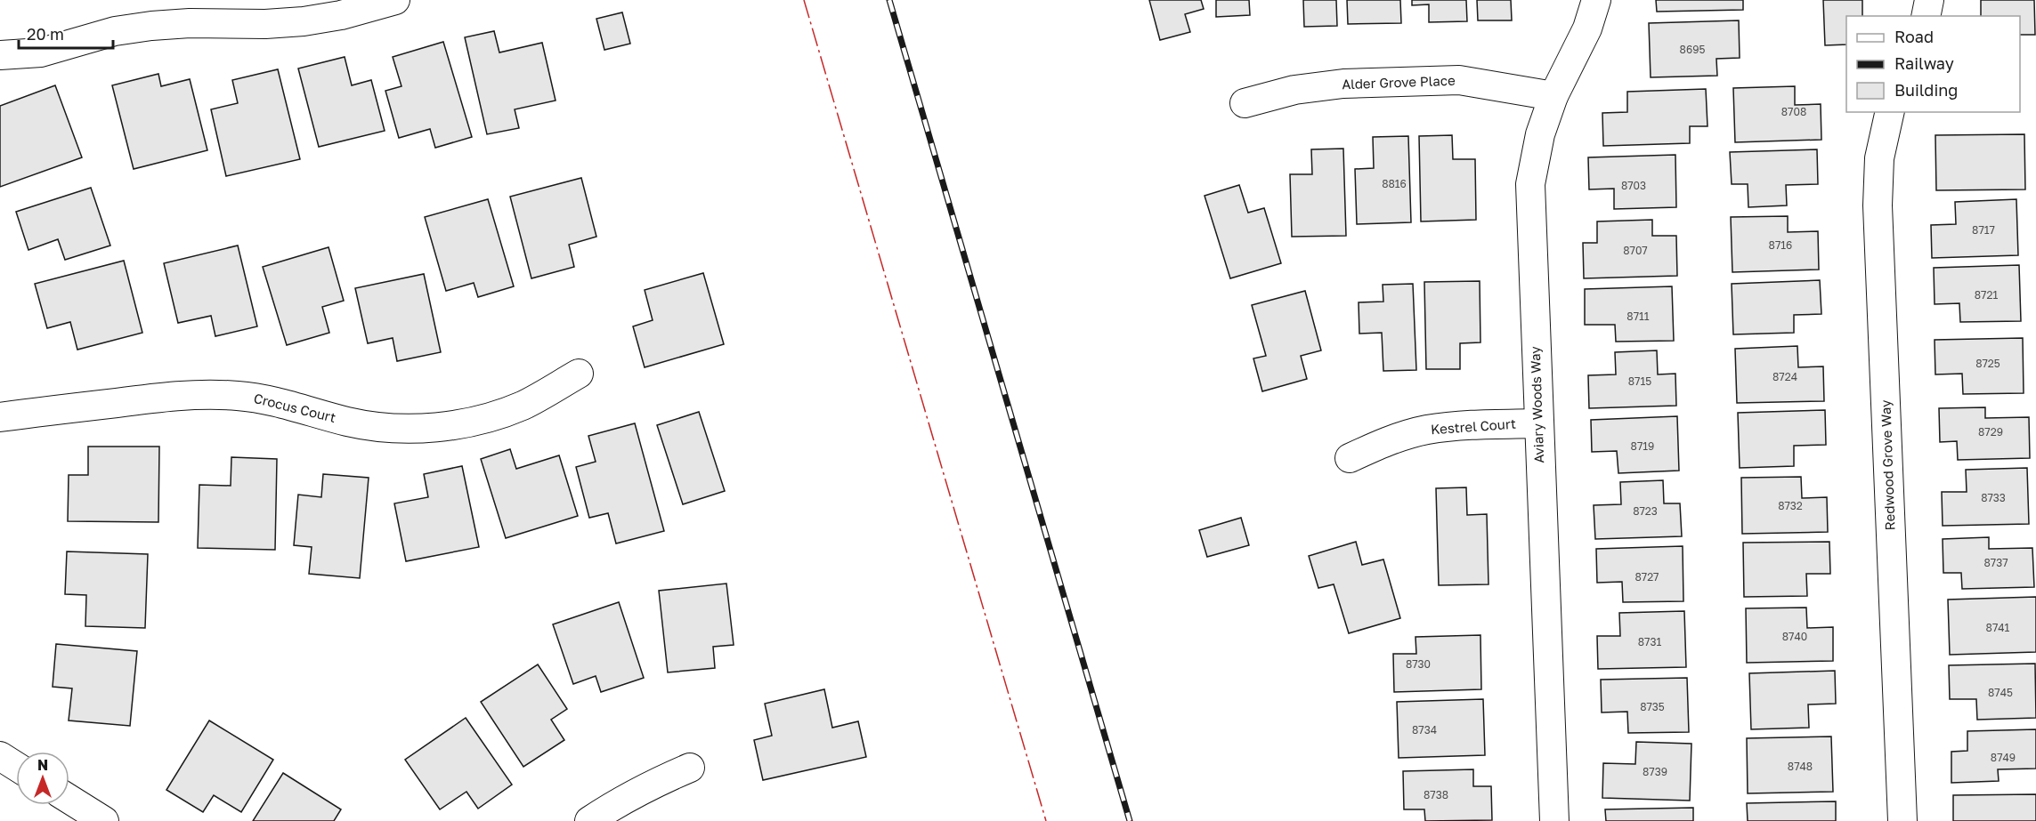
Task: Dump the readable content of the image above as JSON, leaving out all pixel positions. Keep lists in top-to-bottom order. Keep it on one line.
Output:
{"streets":{"street":["Alder Grove Place","Aviary Woods Way","Crocus Court","Kestrel Court","Redwood Grove Way"]},"crossings":[["Alder Grove Place","Aviary Woods Way"],["Aviary Woods Way","Kestrel Court"]],"house_numbers":["8695","8708","8816","8703","8717","8716","8707","8721","8711","8725","8724","8715","8729","8719","8733","8732","8723","8737","8727","8741","8740","8731","8730","8745","8735","8734","8749","8748","8739","8738"],"legend":["Road","Railway","Building"],"scale_bar":"20 m","north":"top"}
